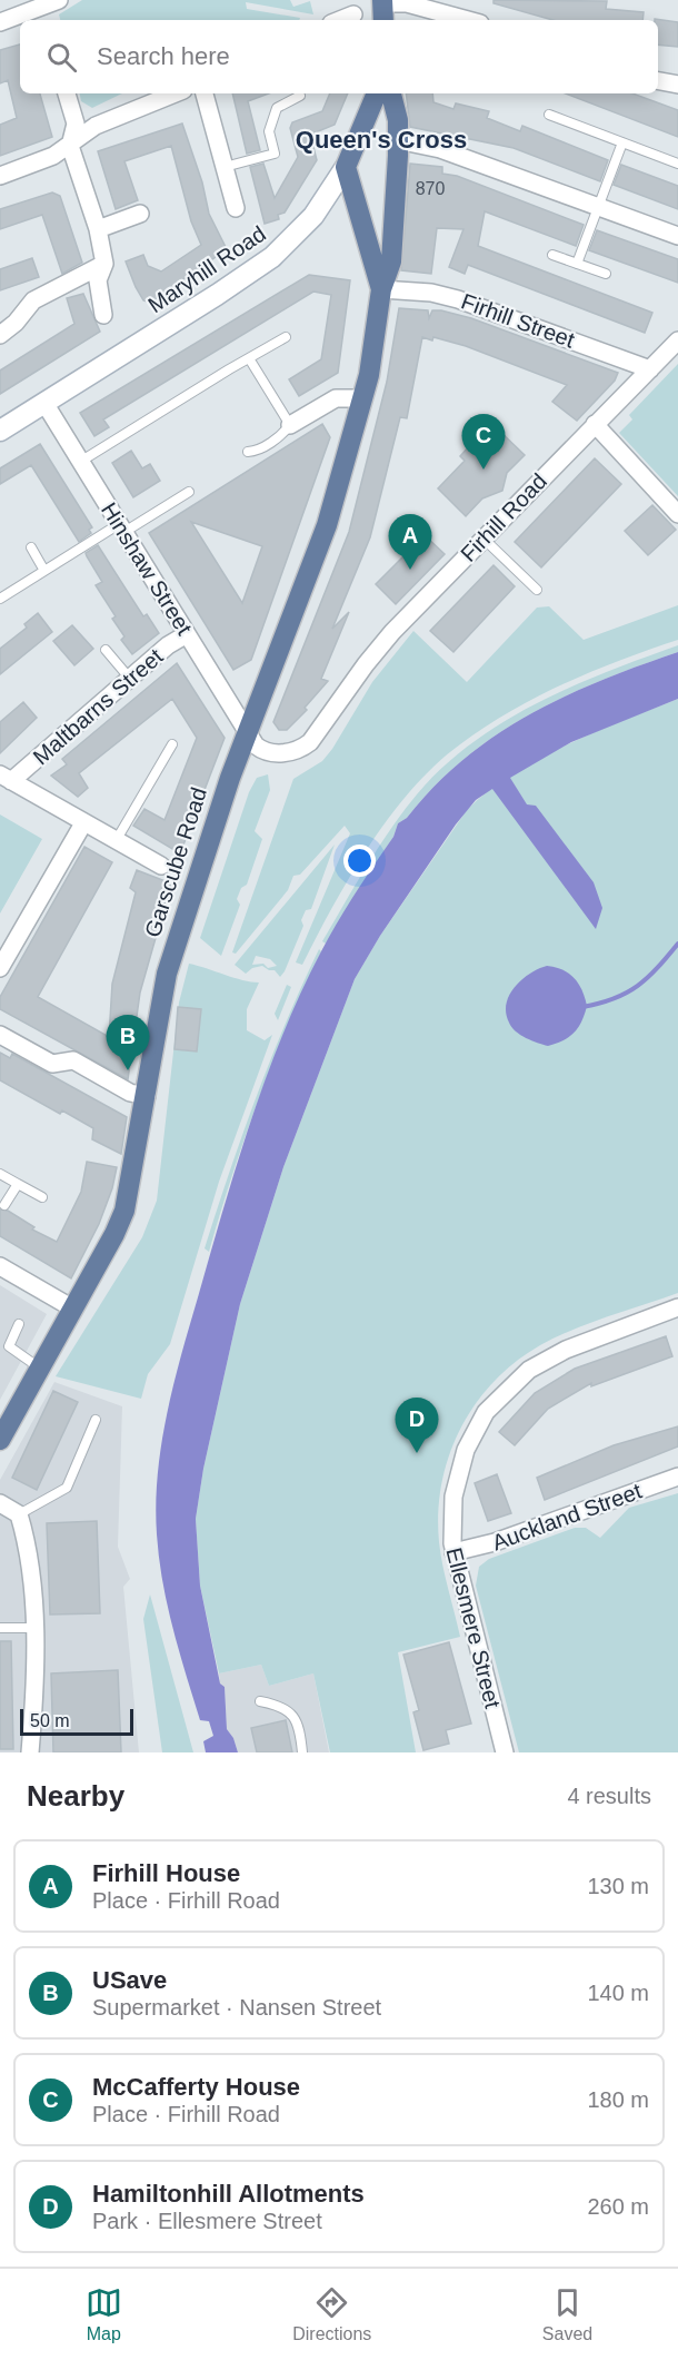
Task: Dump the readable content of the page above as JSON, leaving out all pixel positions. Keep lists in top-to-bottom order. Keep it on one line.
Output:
{"streets":{"main road":["Maryhill Road","Garscube Road"],"street":["Firhill Street","Firhill Road","Hinshaw Street","Maltbarns Street","Auckland Street","Ellesmere Street"]},"crossings":[["Maryhill Road","Hinshaw Street"],["Maryhill Road","Garscube Road"],["Firhill Street","Firhill Road"],["Firhill Street","Garscube Road"],["Firhill Road","Hinshaw Street"],["Firhill Road","Garscube Road"],["Hinshaw Street","Maltbarns Street"],["Hinshaw Street","Garscube Road"],["Auckland Street","Ellesmere Street"]],"districts":["Queen's Cross"],"house_numbers":["870"],"scale_bar":"50 m","page":{"search":"Search here","pins":["C","A","B","D"],"scale":"50 m","heading":["Nearby","4 results"],"list":[{"mark":"A","name":"Firhill House","note":"Place · Firhill Road","value":"130 m"},{"mark":"B","name":"USave","note":"Supermarket · Nansen Street","value":"140 m"},{"mark":"C","name":"McCafferty House","note":"Place · Firhill Road","value":"180 m"},{"mark":"D","name":"Hamiltonhill Allotments","note":"Park · Ellesmere Street","value":"260 m"}],"nav":["Map","Directions","Saved"]}}
